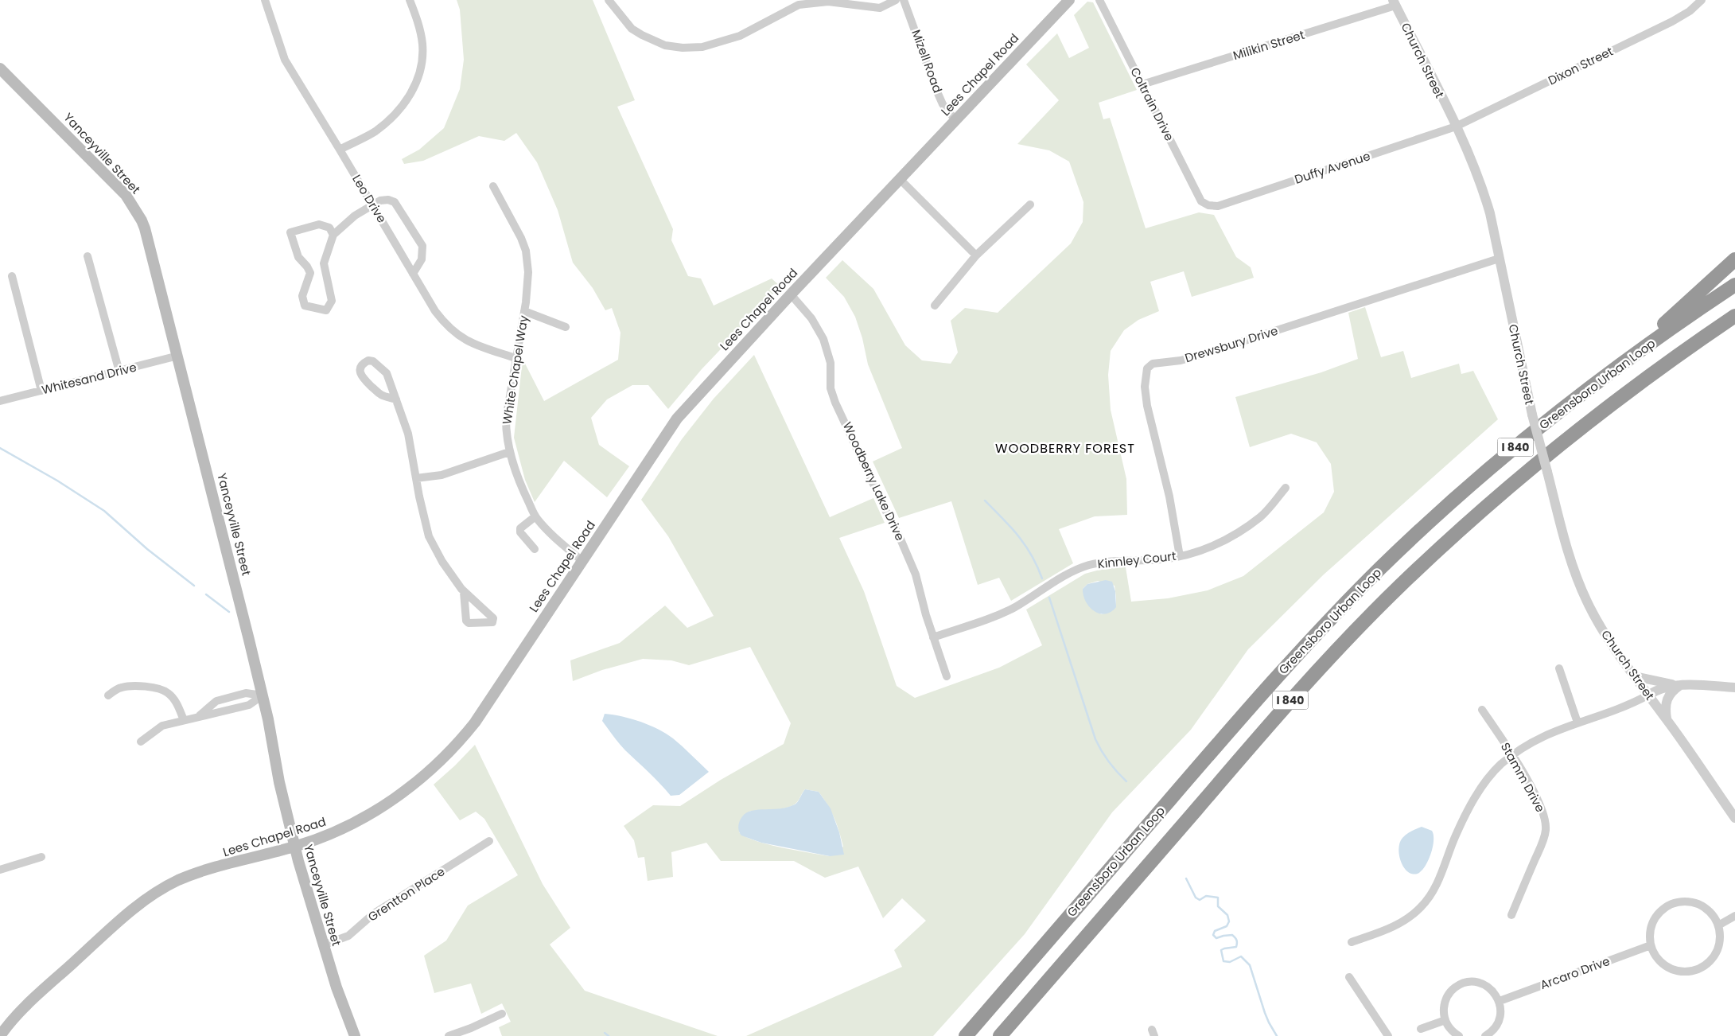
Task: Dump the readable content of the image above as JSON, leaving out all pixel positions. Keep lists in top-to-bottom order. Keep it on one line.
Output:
{"streets":{"highway":["Greensboro Urban Loop","I 840"],"main road":["Lees Chapel Road","Yanceyville Street"],"street":["Milikin Street","Church Street","Mizell Road","Dixon Street","Coltrain Drive","Duffy Avenue","Leo Drive","Drewsbury Drive","White Chapel Way","Whitesand Drive","Woodberry Lake Drive","Kinnley Court","Stamm Drive","Grentton Place","Arcaro Drive"]},"crossings":[["Milikin Street","Church Street"],["Milikin Street","Coltrain Drive"],["Church Street","Dixon Street"],["Church Street","Duffy Avenue"],["Church Street","Drewsbury Drive"],["Mizell Road","Lees Chapel Road"],["Dixon Street","Duffy Avenue"],["Lees Chapel Road","Yanceyville Street"],["Lees Chapel Road","White Chapel Way"],["Lees Chapel Road","Woodberry Lake Drive"],["Coltrain Drive","Duffy Avenue"],["Yanceyville Street","Whitesand Drive"],["Yanceyville Street","Grentton Place"],["Leo Drive","White Chapel Way"],["Drewsbury Drive","Kinnley Court"],["Woodberry Lake Drive","Kinnley Court"]],"districts":["WOODBERRY FOREST"]}
